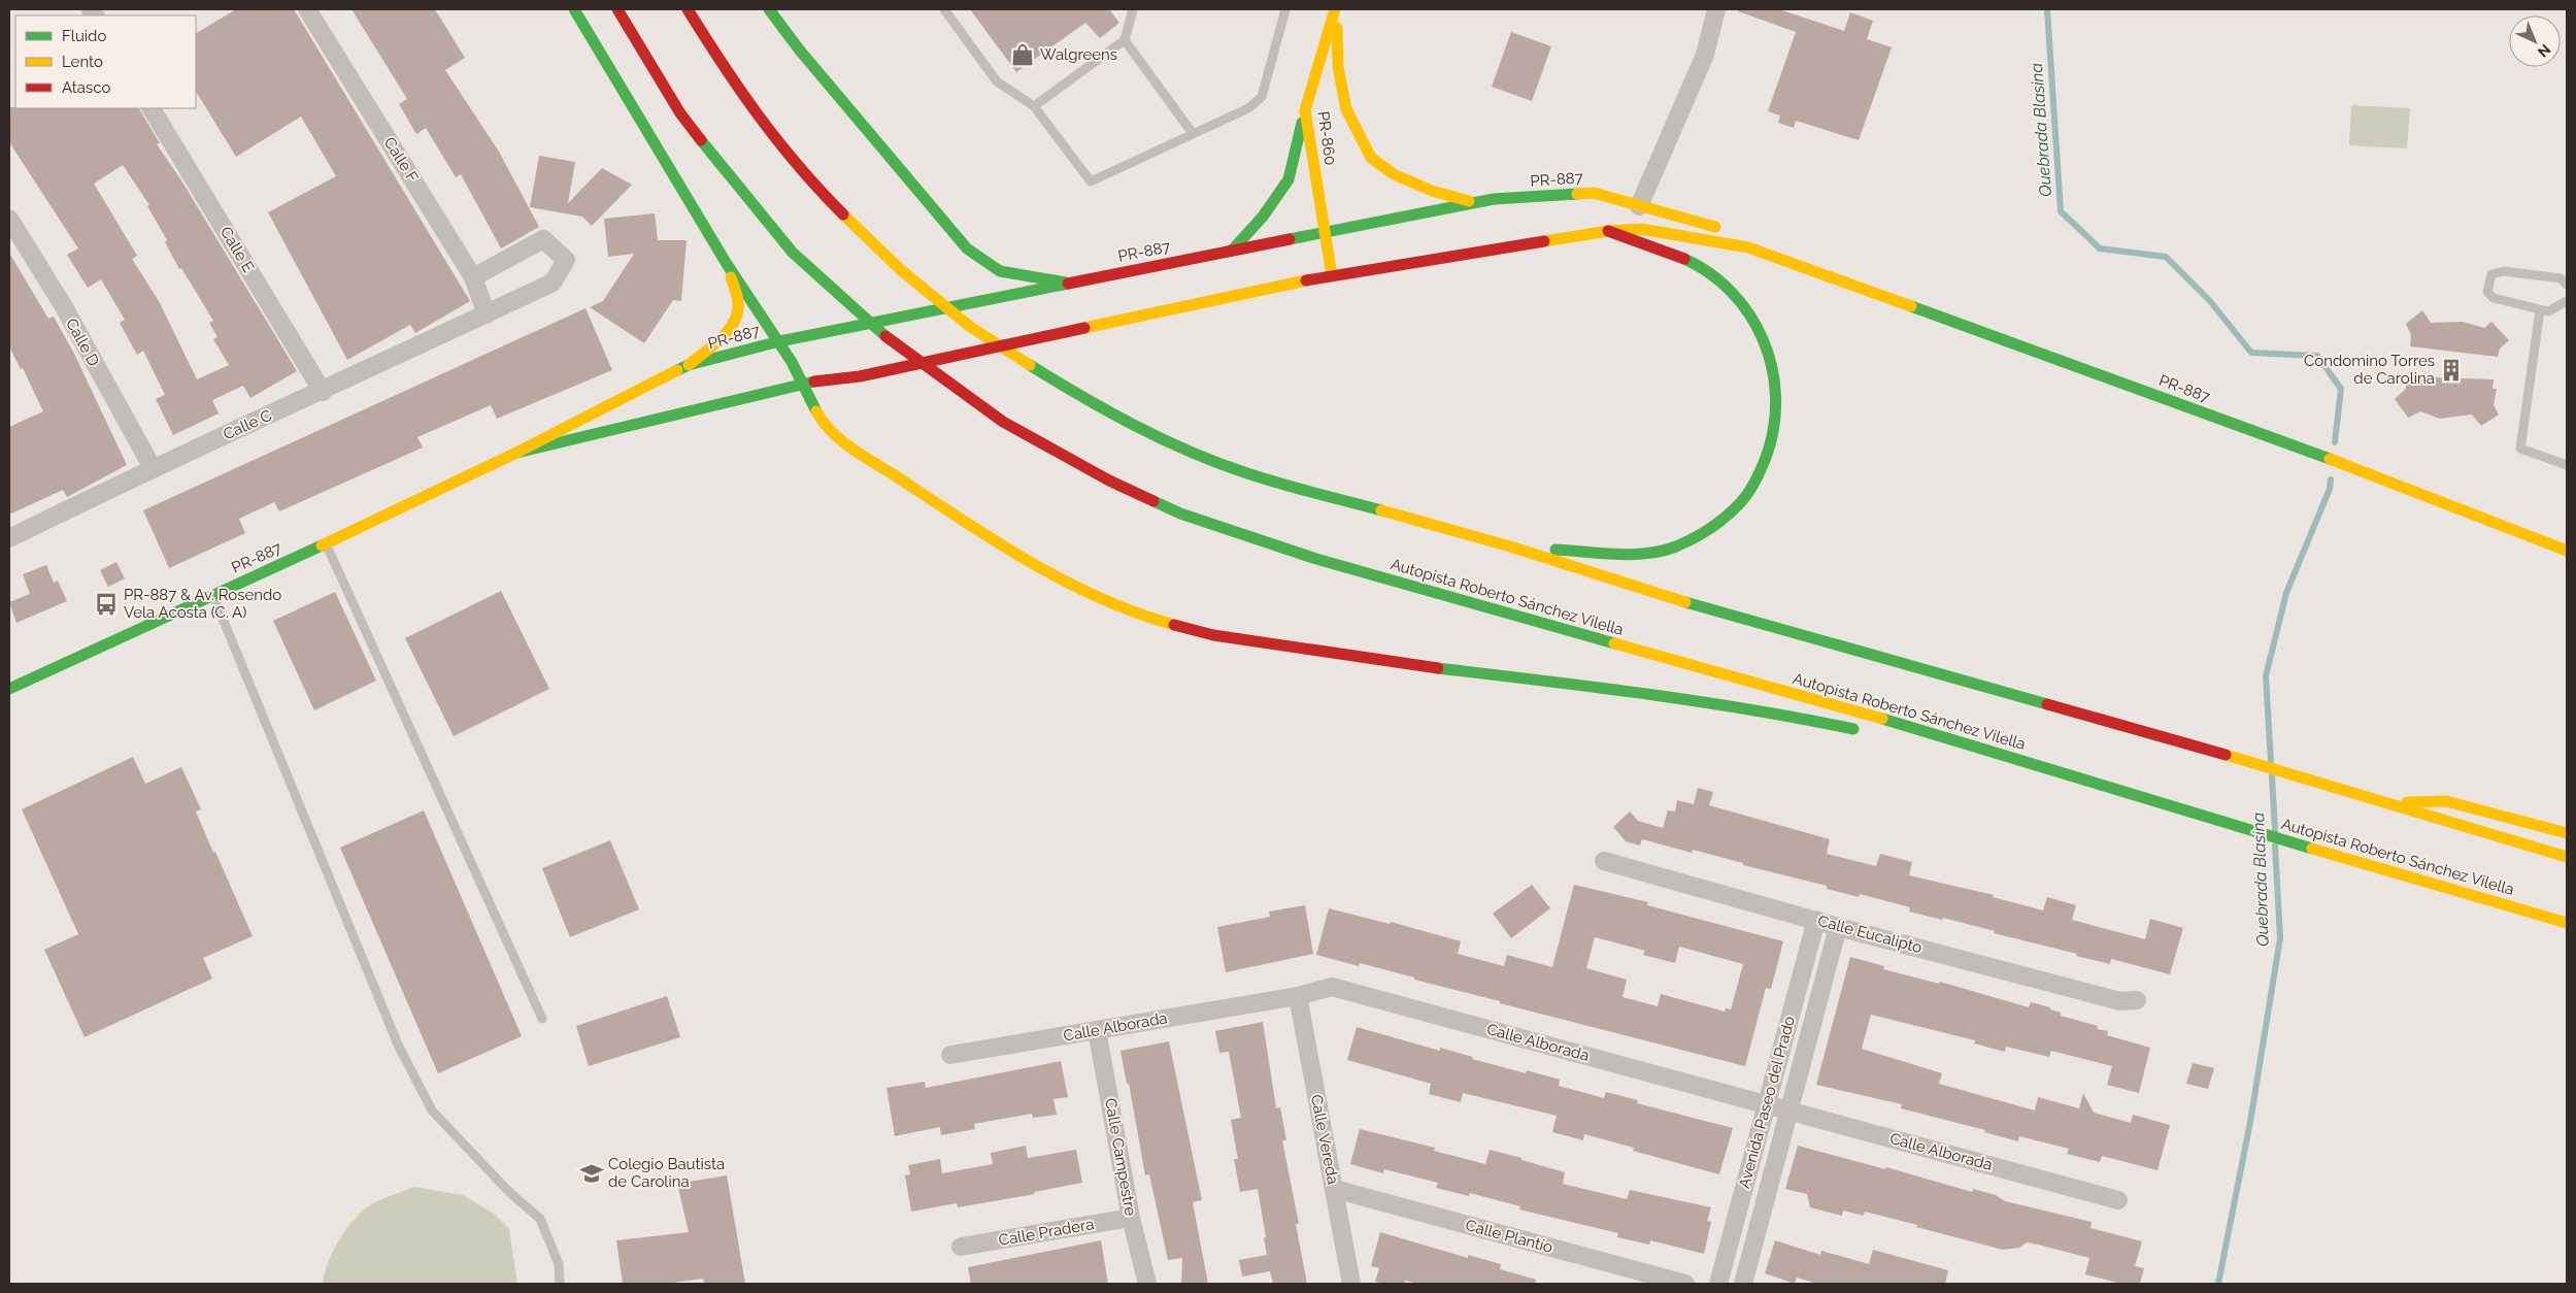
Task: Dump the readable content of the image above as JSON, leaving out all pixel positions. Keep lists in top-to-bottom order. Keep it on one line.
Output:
{"streets":{"main road":["PR-860","PR-887","Autopista Roberto Sánchez Vilella"],"street":["Calle F","Calle E","Calle D","Calle C","Calle Eucalipto","Calle Alborada","Avenida Paseo del Prado","Calle Vereda","Calle Campestre","Calle Pradera","Calle Plantío"]},"crossings":[["PR-860","PR-887"],["Calle F","Calle C"],["Calle E","Calle C"],["Calle D","Calle C"],["Calle Eucalipto","Avenida Paseo del Prado"],["Calle Alborada","Avenida Paseo del Prado"],["Calle Alborada","Calle Vereda"],["Calle Alborada","Calle Campestre"],["Calle Vereda","Calle Plantío"],["Calle Campestre","Calle Pradera"]],"water":["Quebrada Blasina"],"places":{"shop":["Walgreens"],"building":["Condomino Torres de Carolina"],"bus stop":["PR-887 & Av. Rosendo Vela Acosta (C. A)"],"school or university":["Colegio Bautista de Carolina"]},"legend":["Fluido","Lento","Atasco"],"north":"bottom right"}
